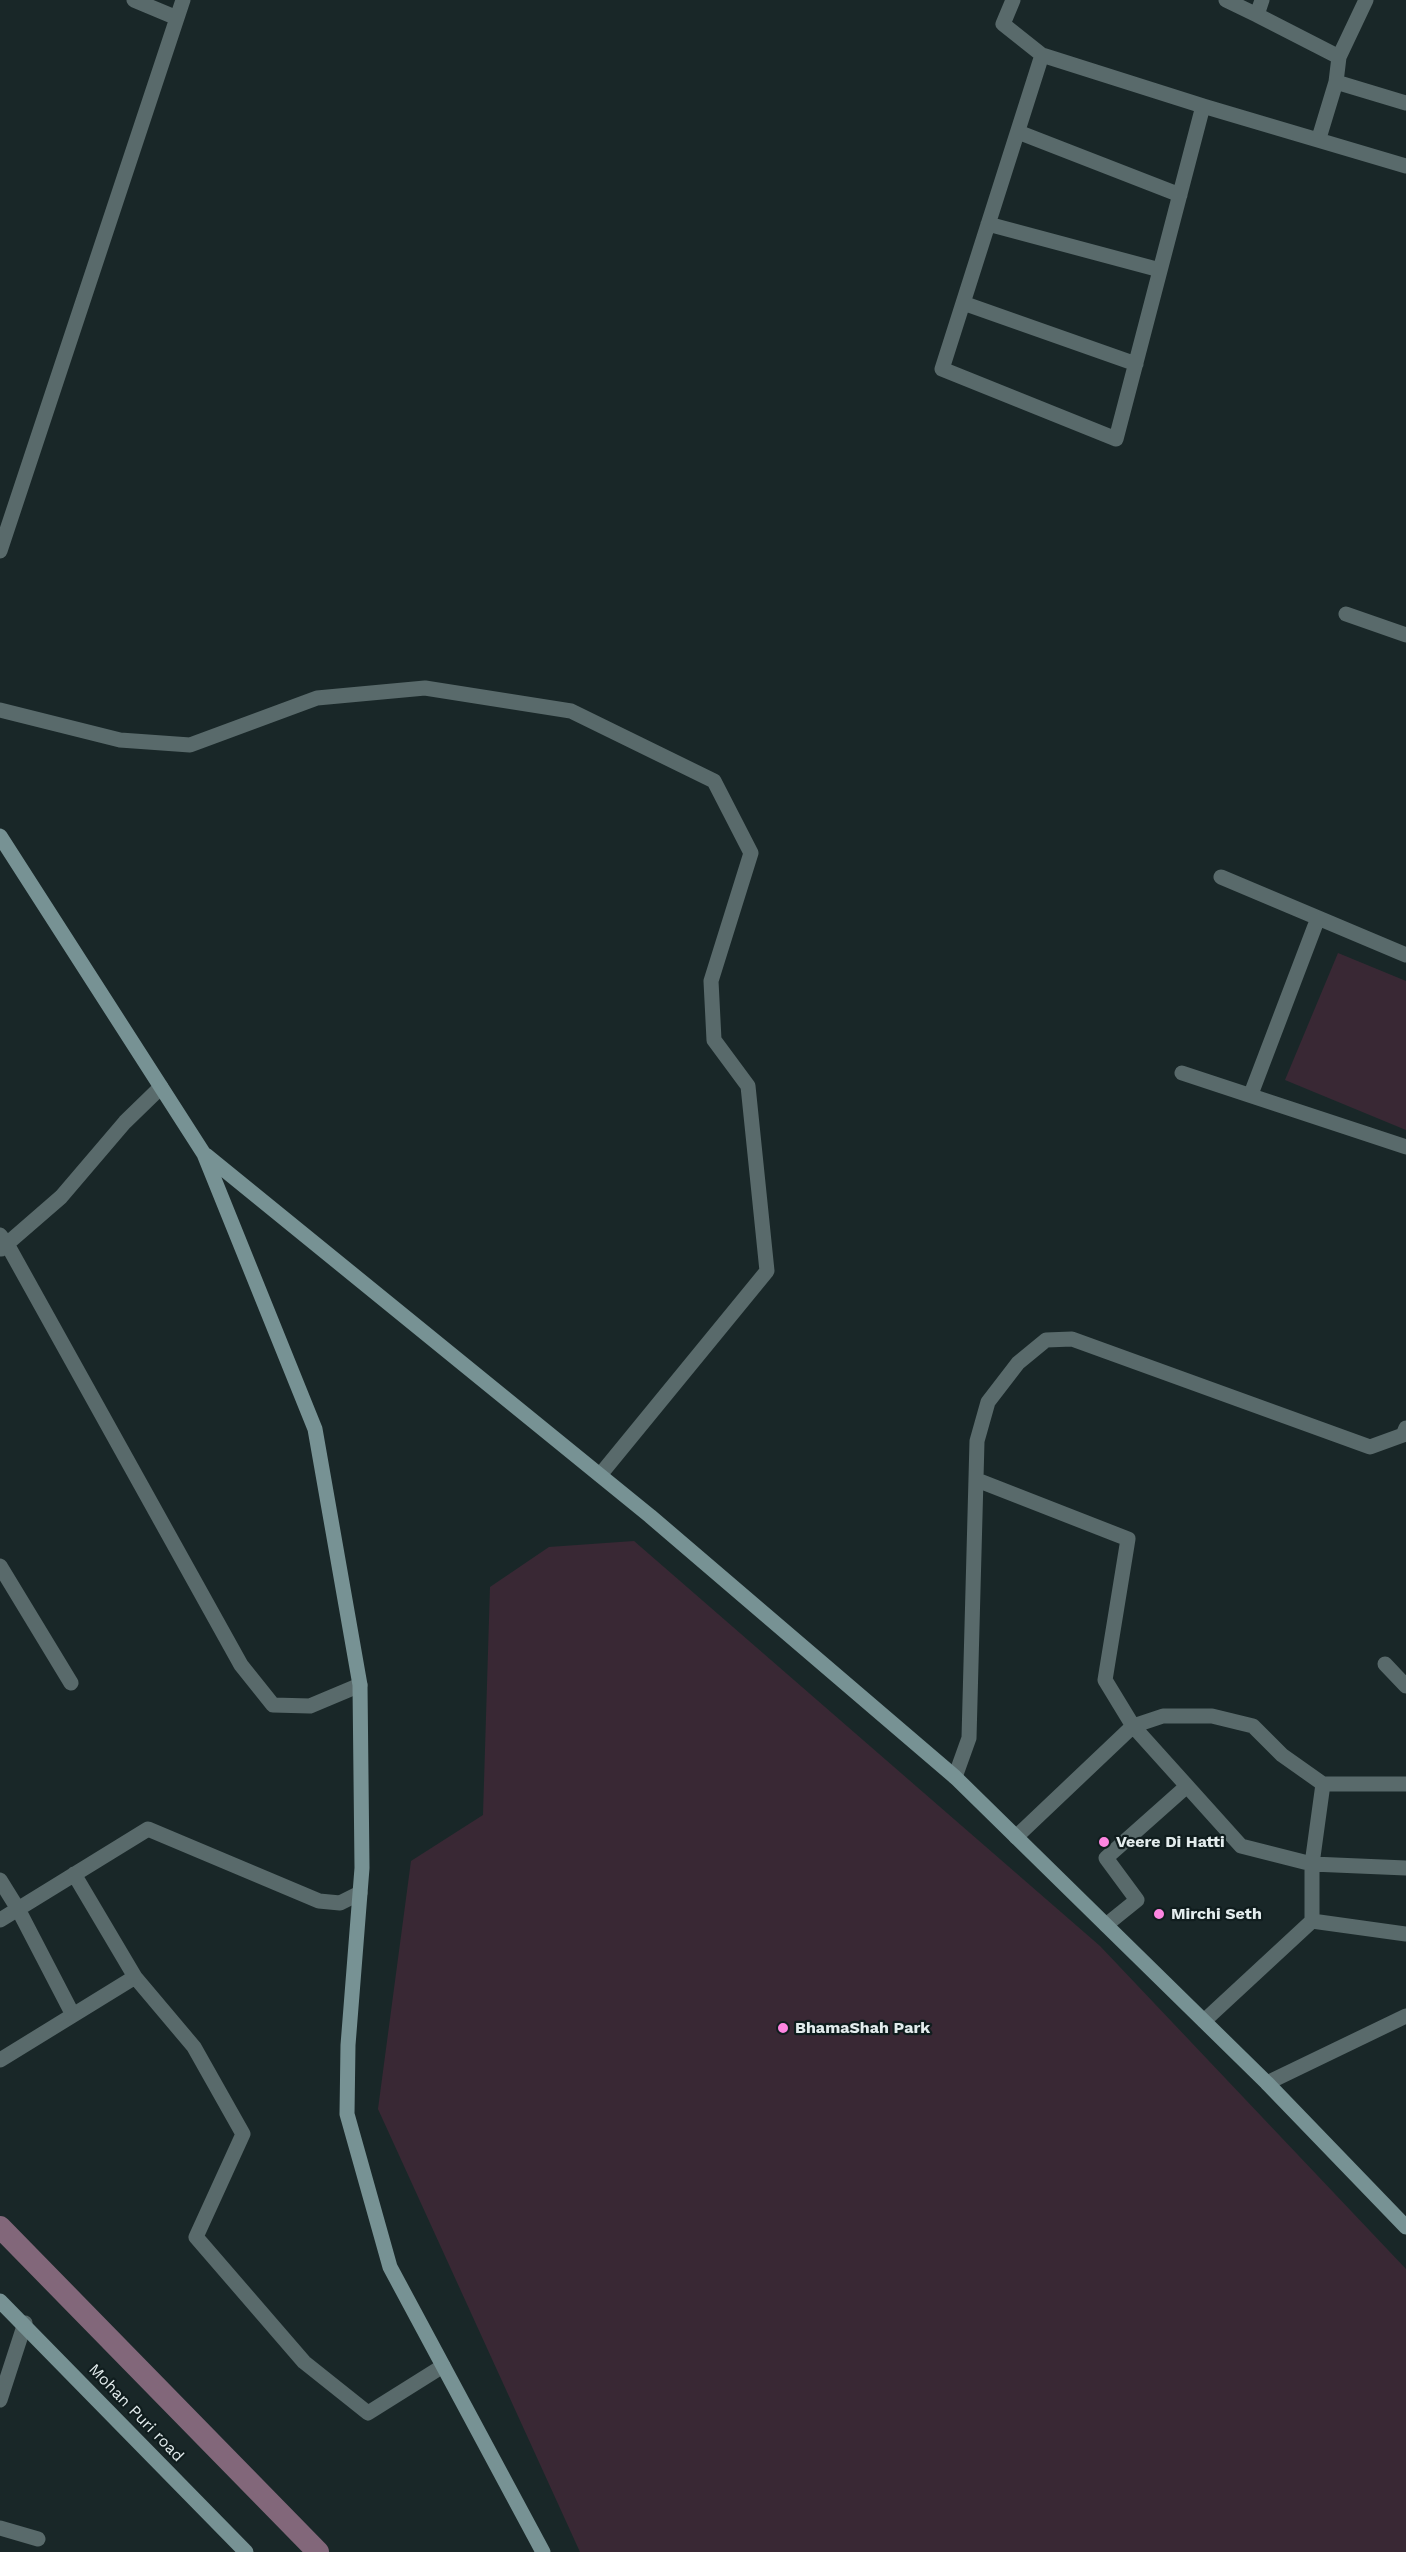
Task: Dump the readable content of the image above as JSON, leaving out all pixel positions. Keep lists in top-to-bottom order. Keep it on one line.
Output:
{"streets":{"street":["Mohan Puri road"]},"places":["Veere Di Hatti","Mirchi Seth","BhamaShah Park"]}
